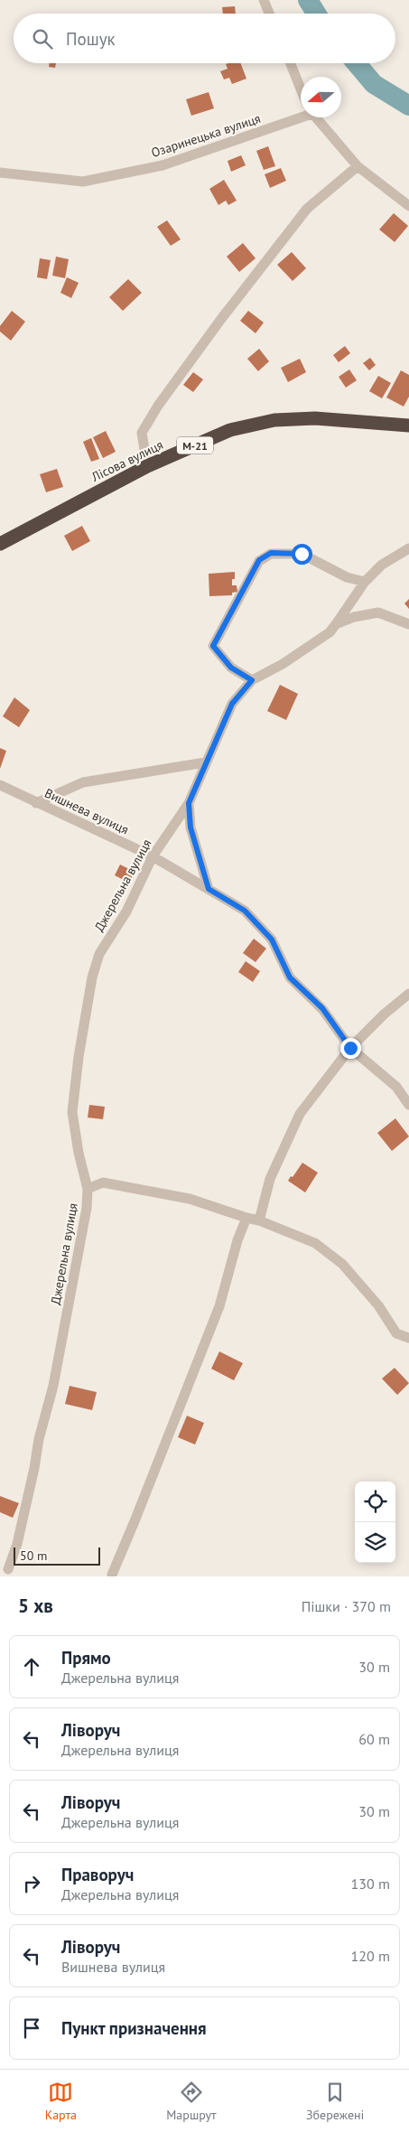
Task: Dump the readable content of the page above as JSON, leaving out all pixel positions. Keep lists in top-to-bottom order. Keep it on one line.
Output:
{"streets":{"highway":["М-21","Лісова вулиця"],"street":["Озаринецька вулиця","Вишнева вулиця","Джерельна вулиця"]},"crossings":[["Вишнева вулиця","Джерельна вулиця"]],"scale_bar":"50 m","north":"left","page":{"search":"Пошук","scale":"50 m","heading":["5 хв","Пішки · 370 m"],"list":[["Прямо","Джерельна вулиця","30 m"],["Ліворуч","Джерельна вулиця","60 m"],["Ліворуч","Джерельна вулиця","30 m"],["Праворуч","Джерельна вулиця","130 m"],["Ліворуч","Вишнева вулиця","120 m"],"Пункт призначення"],"nav":["Карта","Маршрут","Збережені"]}}
